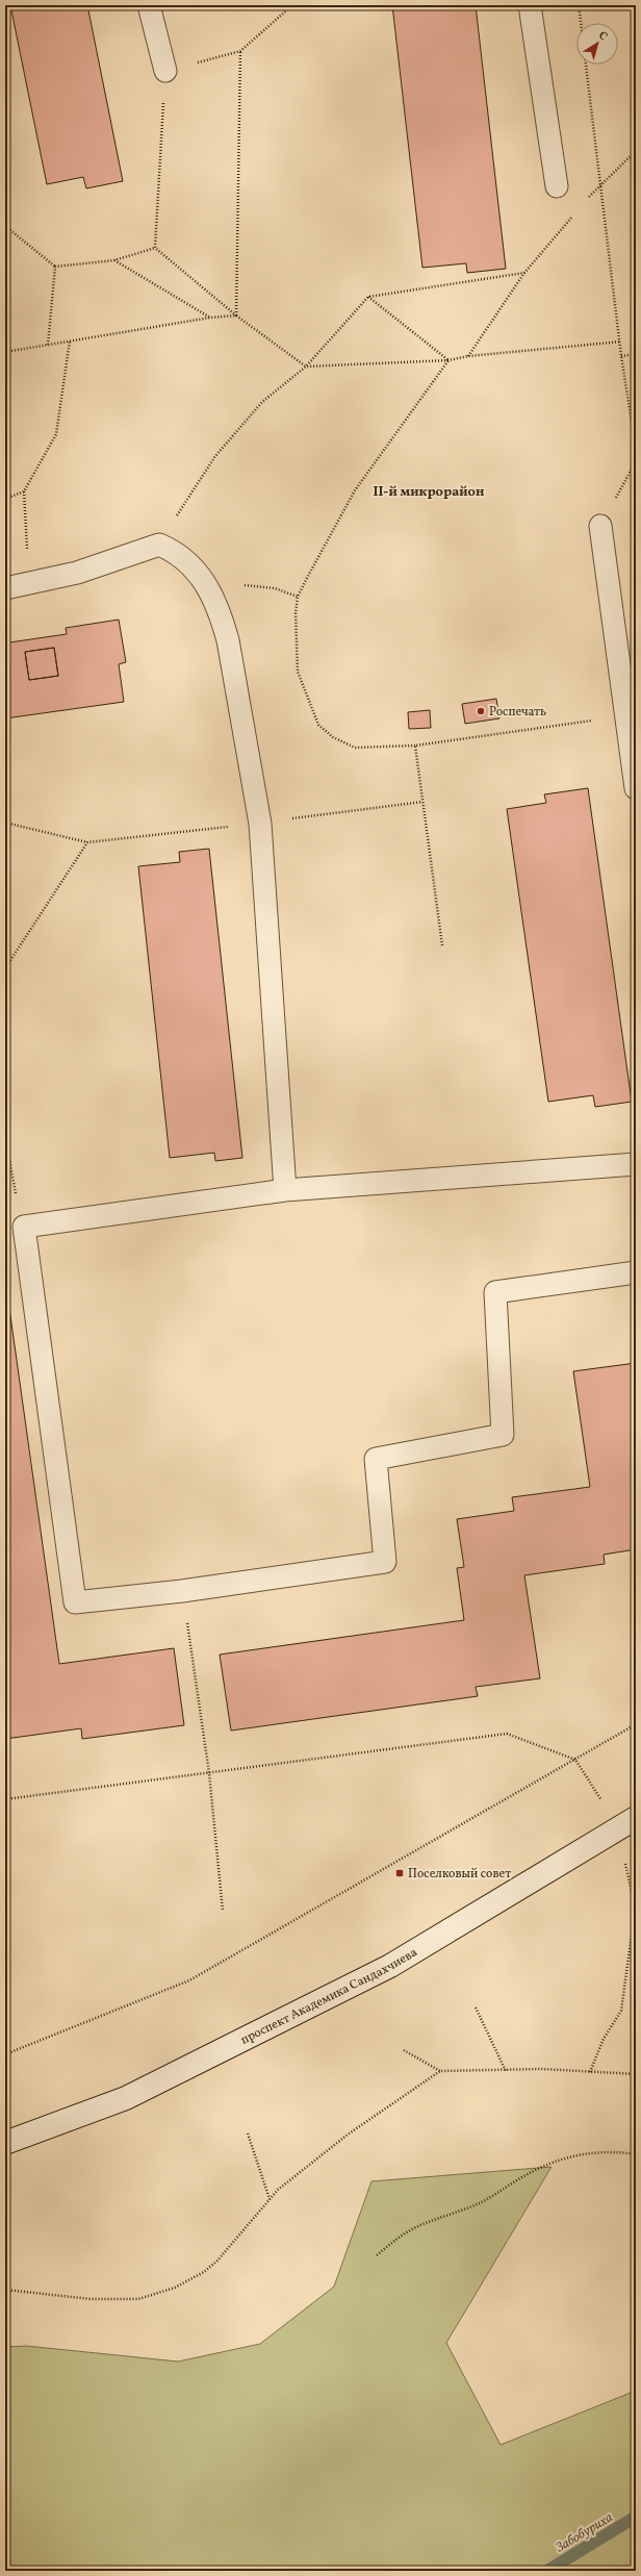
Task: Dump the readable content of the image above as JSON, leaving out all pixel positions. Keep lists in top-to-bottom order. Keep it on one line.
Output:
{"streets":{"main road":["проспект Академика Сандахчиева"]},"districts":["II-й микрорайон"],"water":["Забобуриха"],"places":{"other":["Роспечать"],"transit":["Поселковый совет"]},"north":"top right"}
